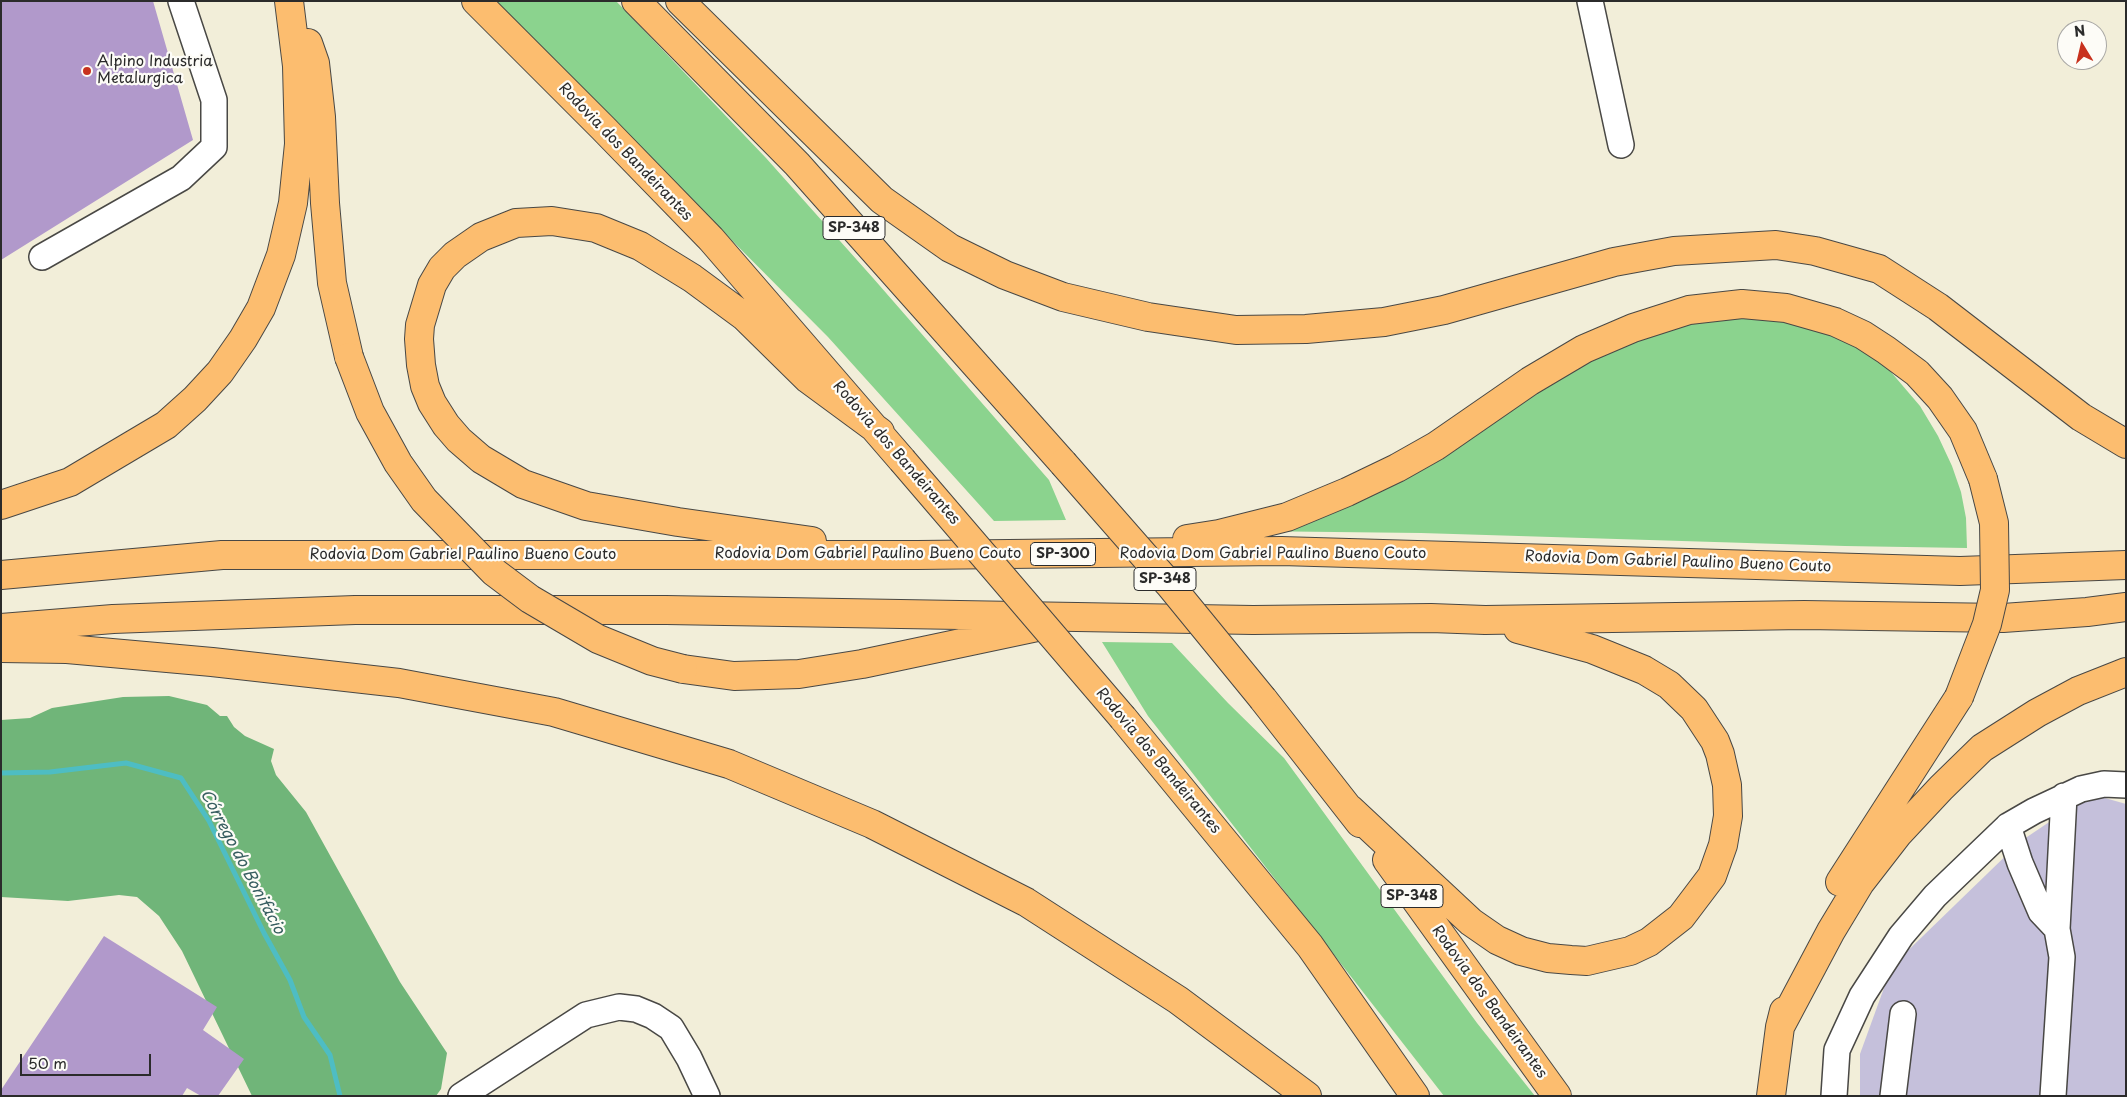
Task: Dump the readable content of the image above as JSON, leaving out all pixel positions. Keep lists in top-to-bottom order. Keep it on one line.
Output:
{"streets":{"highway":["Rodovia dos Bandeirantes","SP-348","Rodovia Dom Gabriel Paulino Bueno Couto","SP-300"]},"water":["Córrego do Bonifácio"],"places":["Alpino Industria Metalurgica"],"scale_bar":"50 m","north":"top"}
